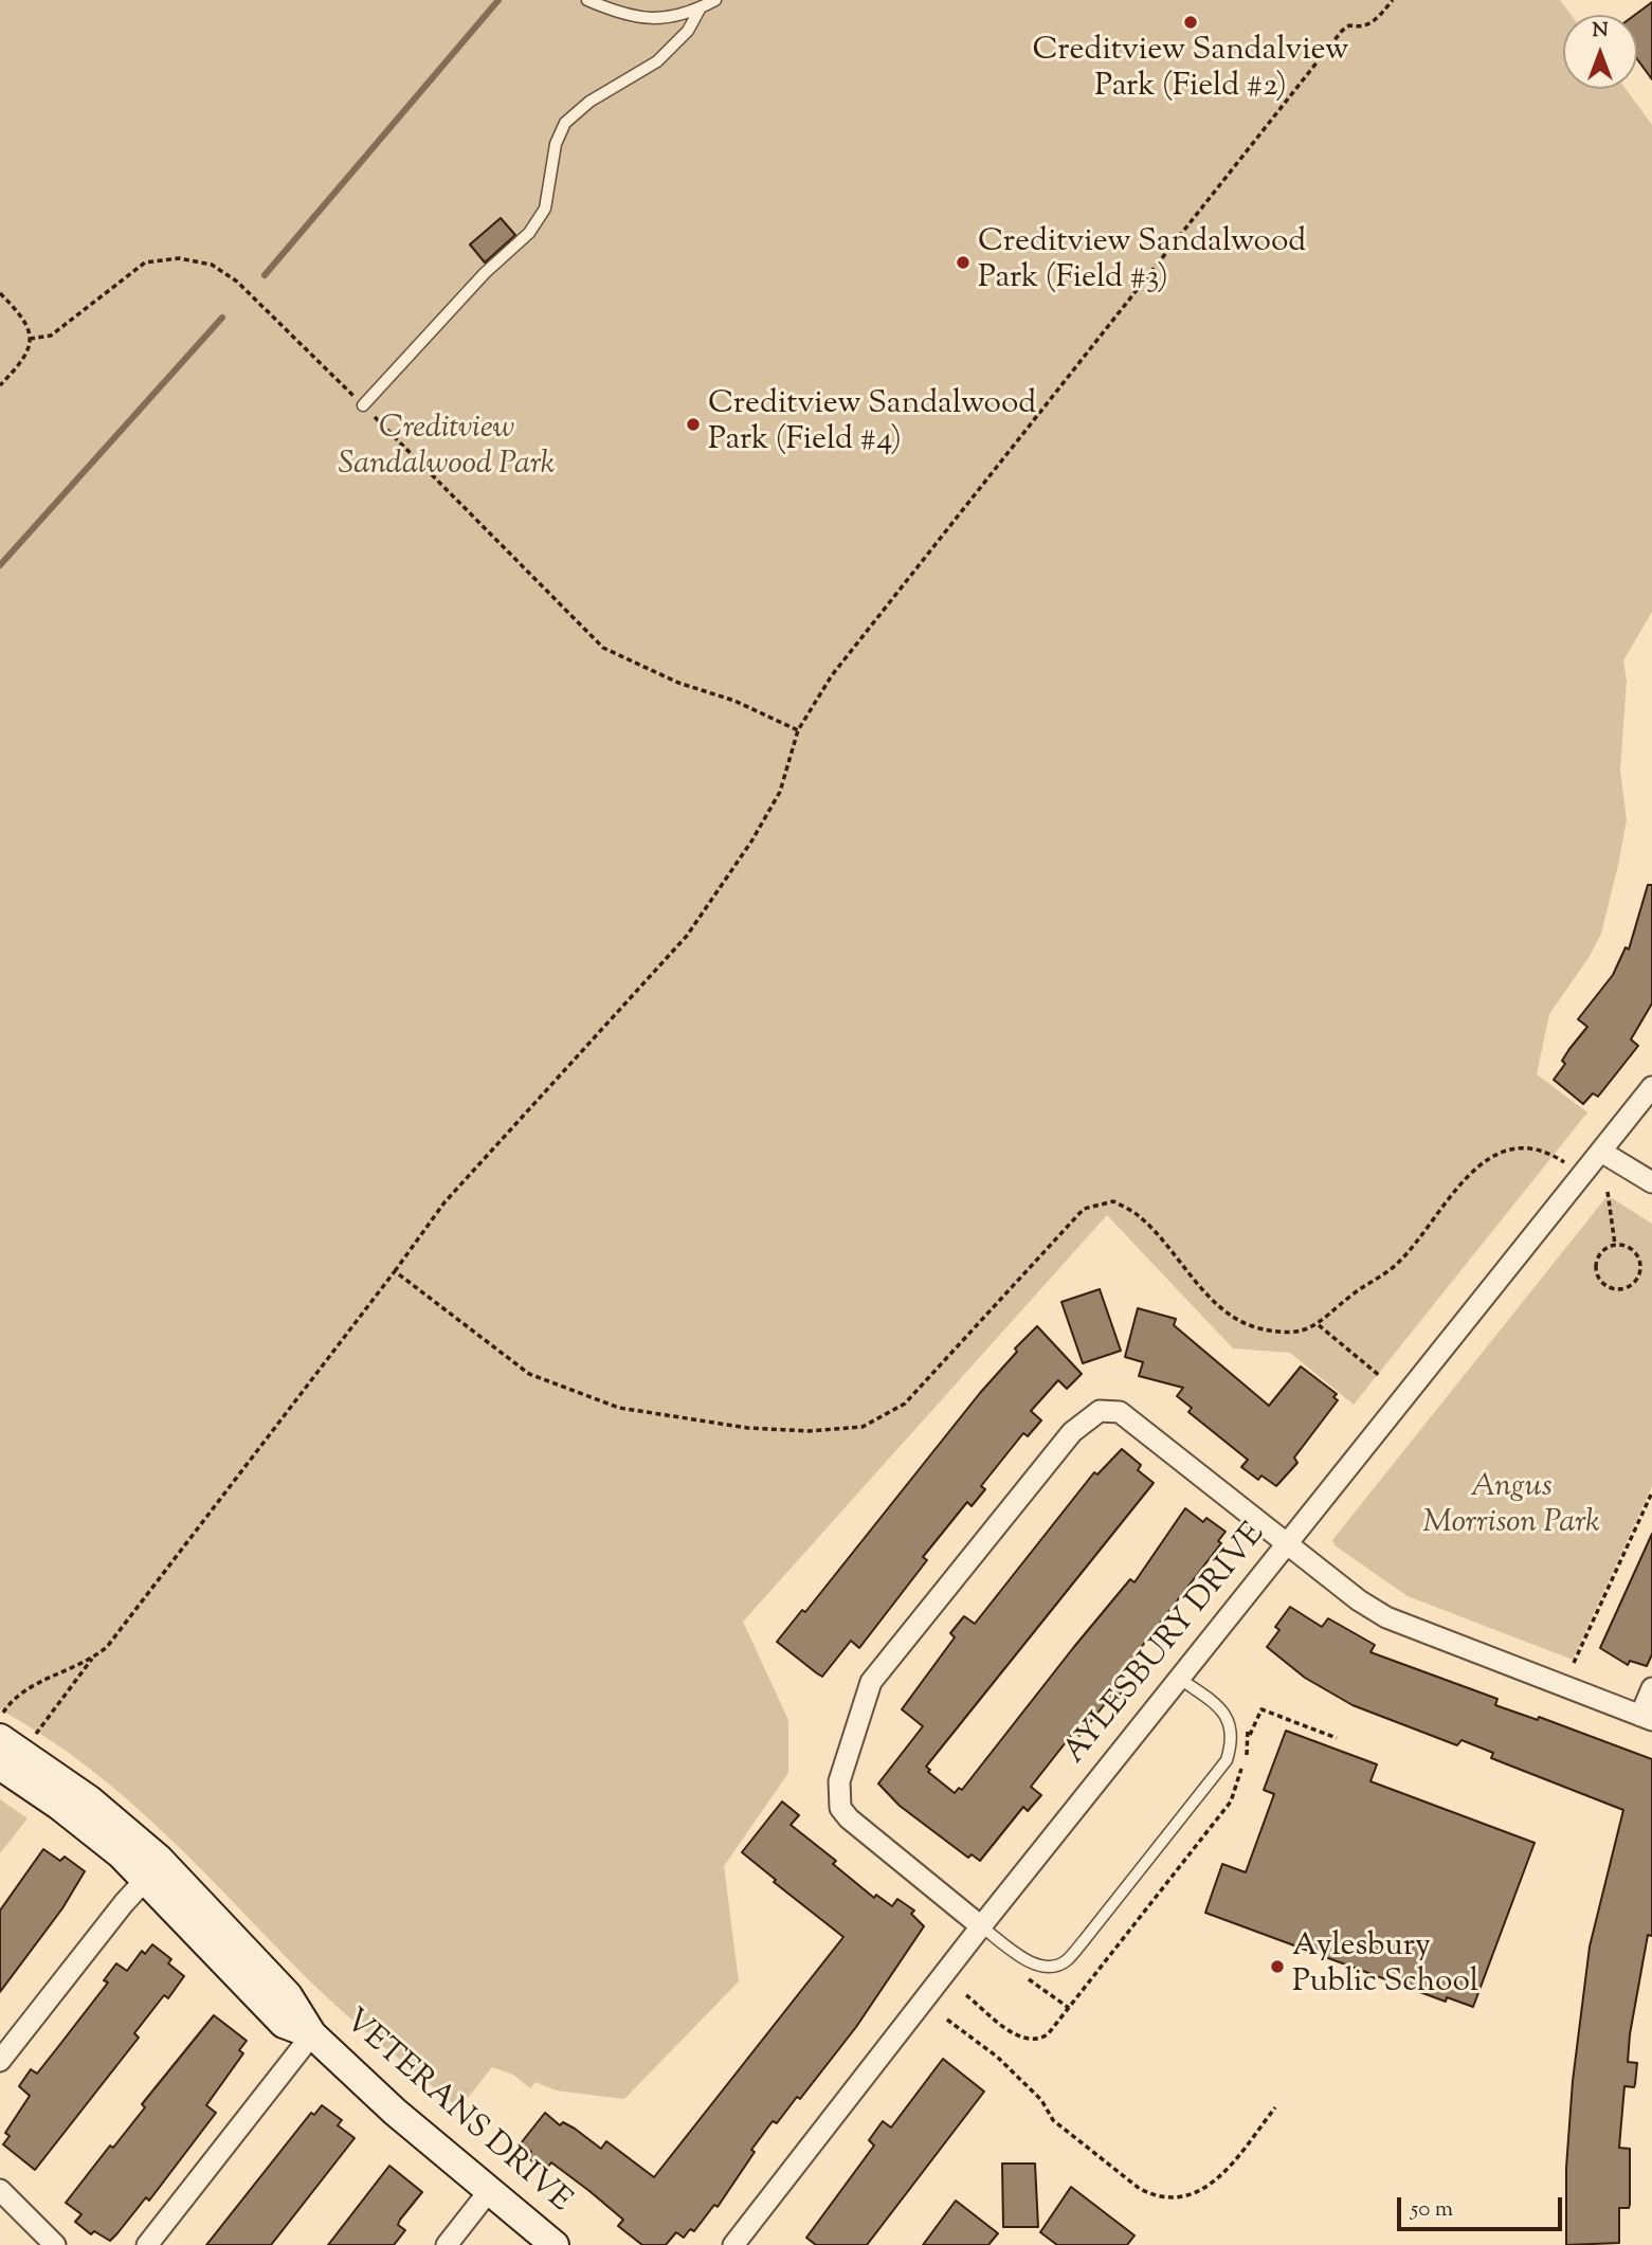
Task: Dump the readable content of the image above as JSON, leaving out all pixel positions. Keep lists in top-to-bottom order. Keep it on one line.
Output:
{"streets":{"street":["AYLESBURY DRIVE","VETERANS DRIVE"]},"parks":["Creditview Sandalwood Park","Angus Morrison Park"],"places":["Creditview Sandalview Park (Field #2)","Creditview Sandalwood Park (Field #3)","Creditview Sandalwood Park (Field #4)","Aylesbury Public School"],"scale_bar":"50 m","north":"top"}
